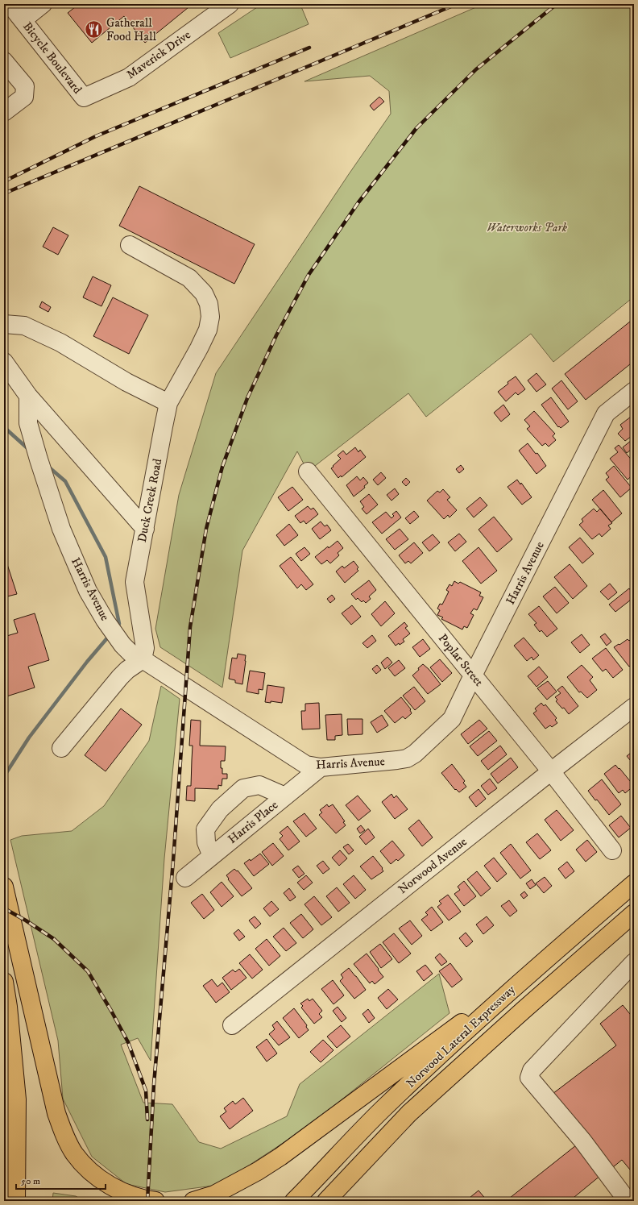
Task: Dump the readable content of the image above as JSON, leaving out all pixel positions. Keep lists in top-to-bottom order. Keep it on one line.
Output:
{"streets":{"highway":["Norwood Lateral Expressway"],"street":["Maverick Drive","Bicycle Boulevard","Duck Creek Road","Harris Avenue","Poplar Street","Harris Place","Norwood Avenue"]},"crossings":[["Maverick Drive","Bicycle Boulevard"],["Duck Creek Road","Harris Avenue"],["Harris Avenue","Poplar Street"],["Harris Avenue","Harris Place"],["Poplar Street","Norwood Avenue"]],"parks":["Waterworks Park"],"places":{"restaurant":["Gatherall Food Hall"]},"scale_bar":"50 m"}
